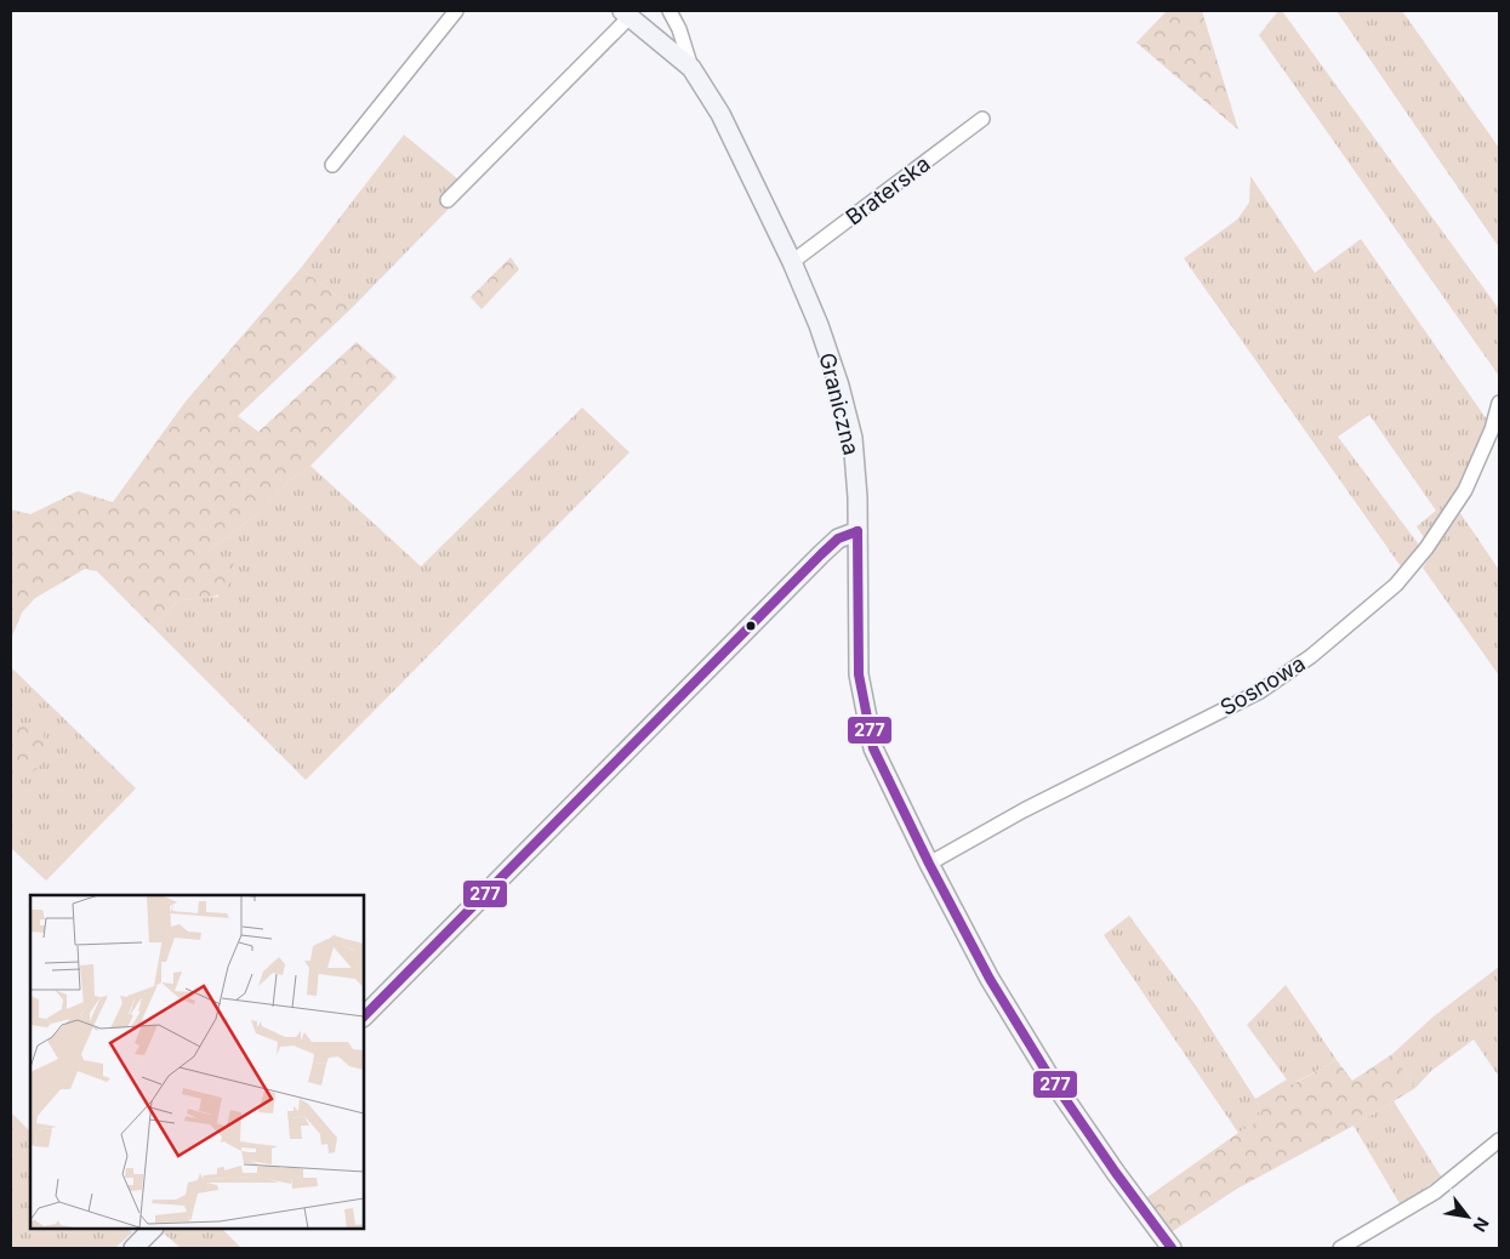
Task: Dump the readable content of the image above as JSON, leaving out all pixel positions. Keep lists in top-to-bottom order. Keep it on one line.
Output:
{"streets":{"street":["Braterska","Graniczna","Sosnowa"]},"crossings":[["Braterska","Graniczna"],["Graniczna","Sosnowa"]],"lines":["transit line 277"],"north":"bottom right"}
